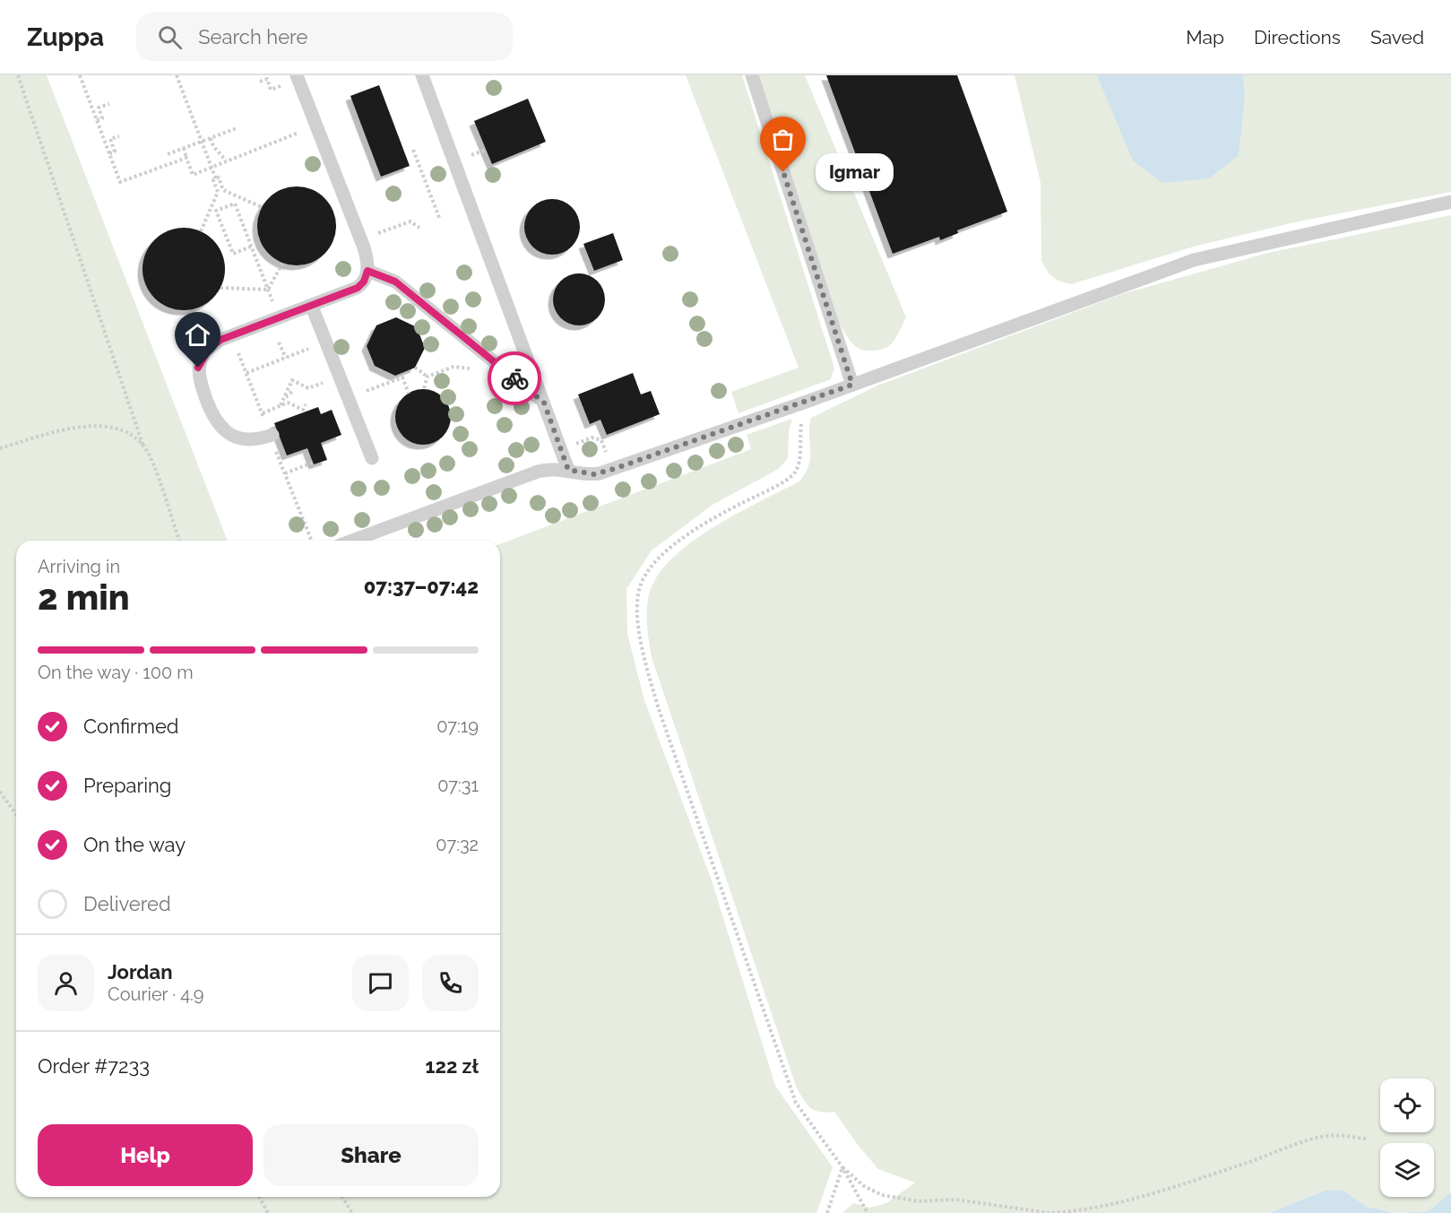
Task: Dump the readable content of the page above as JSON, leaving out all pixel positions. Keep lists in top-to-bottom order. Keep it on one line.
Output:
{"places":["Igmar"],"page":{"header":"Zuppa","search":"Search here","nav":["Map","Directions","Saved"],"bubble":"Igmar","heading":["2 min","Arriving in","07:37–07:42"],"panel":["Jordan","Courier · 4.9","Order #7233","122 zł"],"bar":"On the way · 100 m","list":[["Confirmed","07:19"],["Preparing","07:31"],["On the way","07:32"],"Delivered"],"buttons":["Help","Share"]}}
